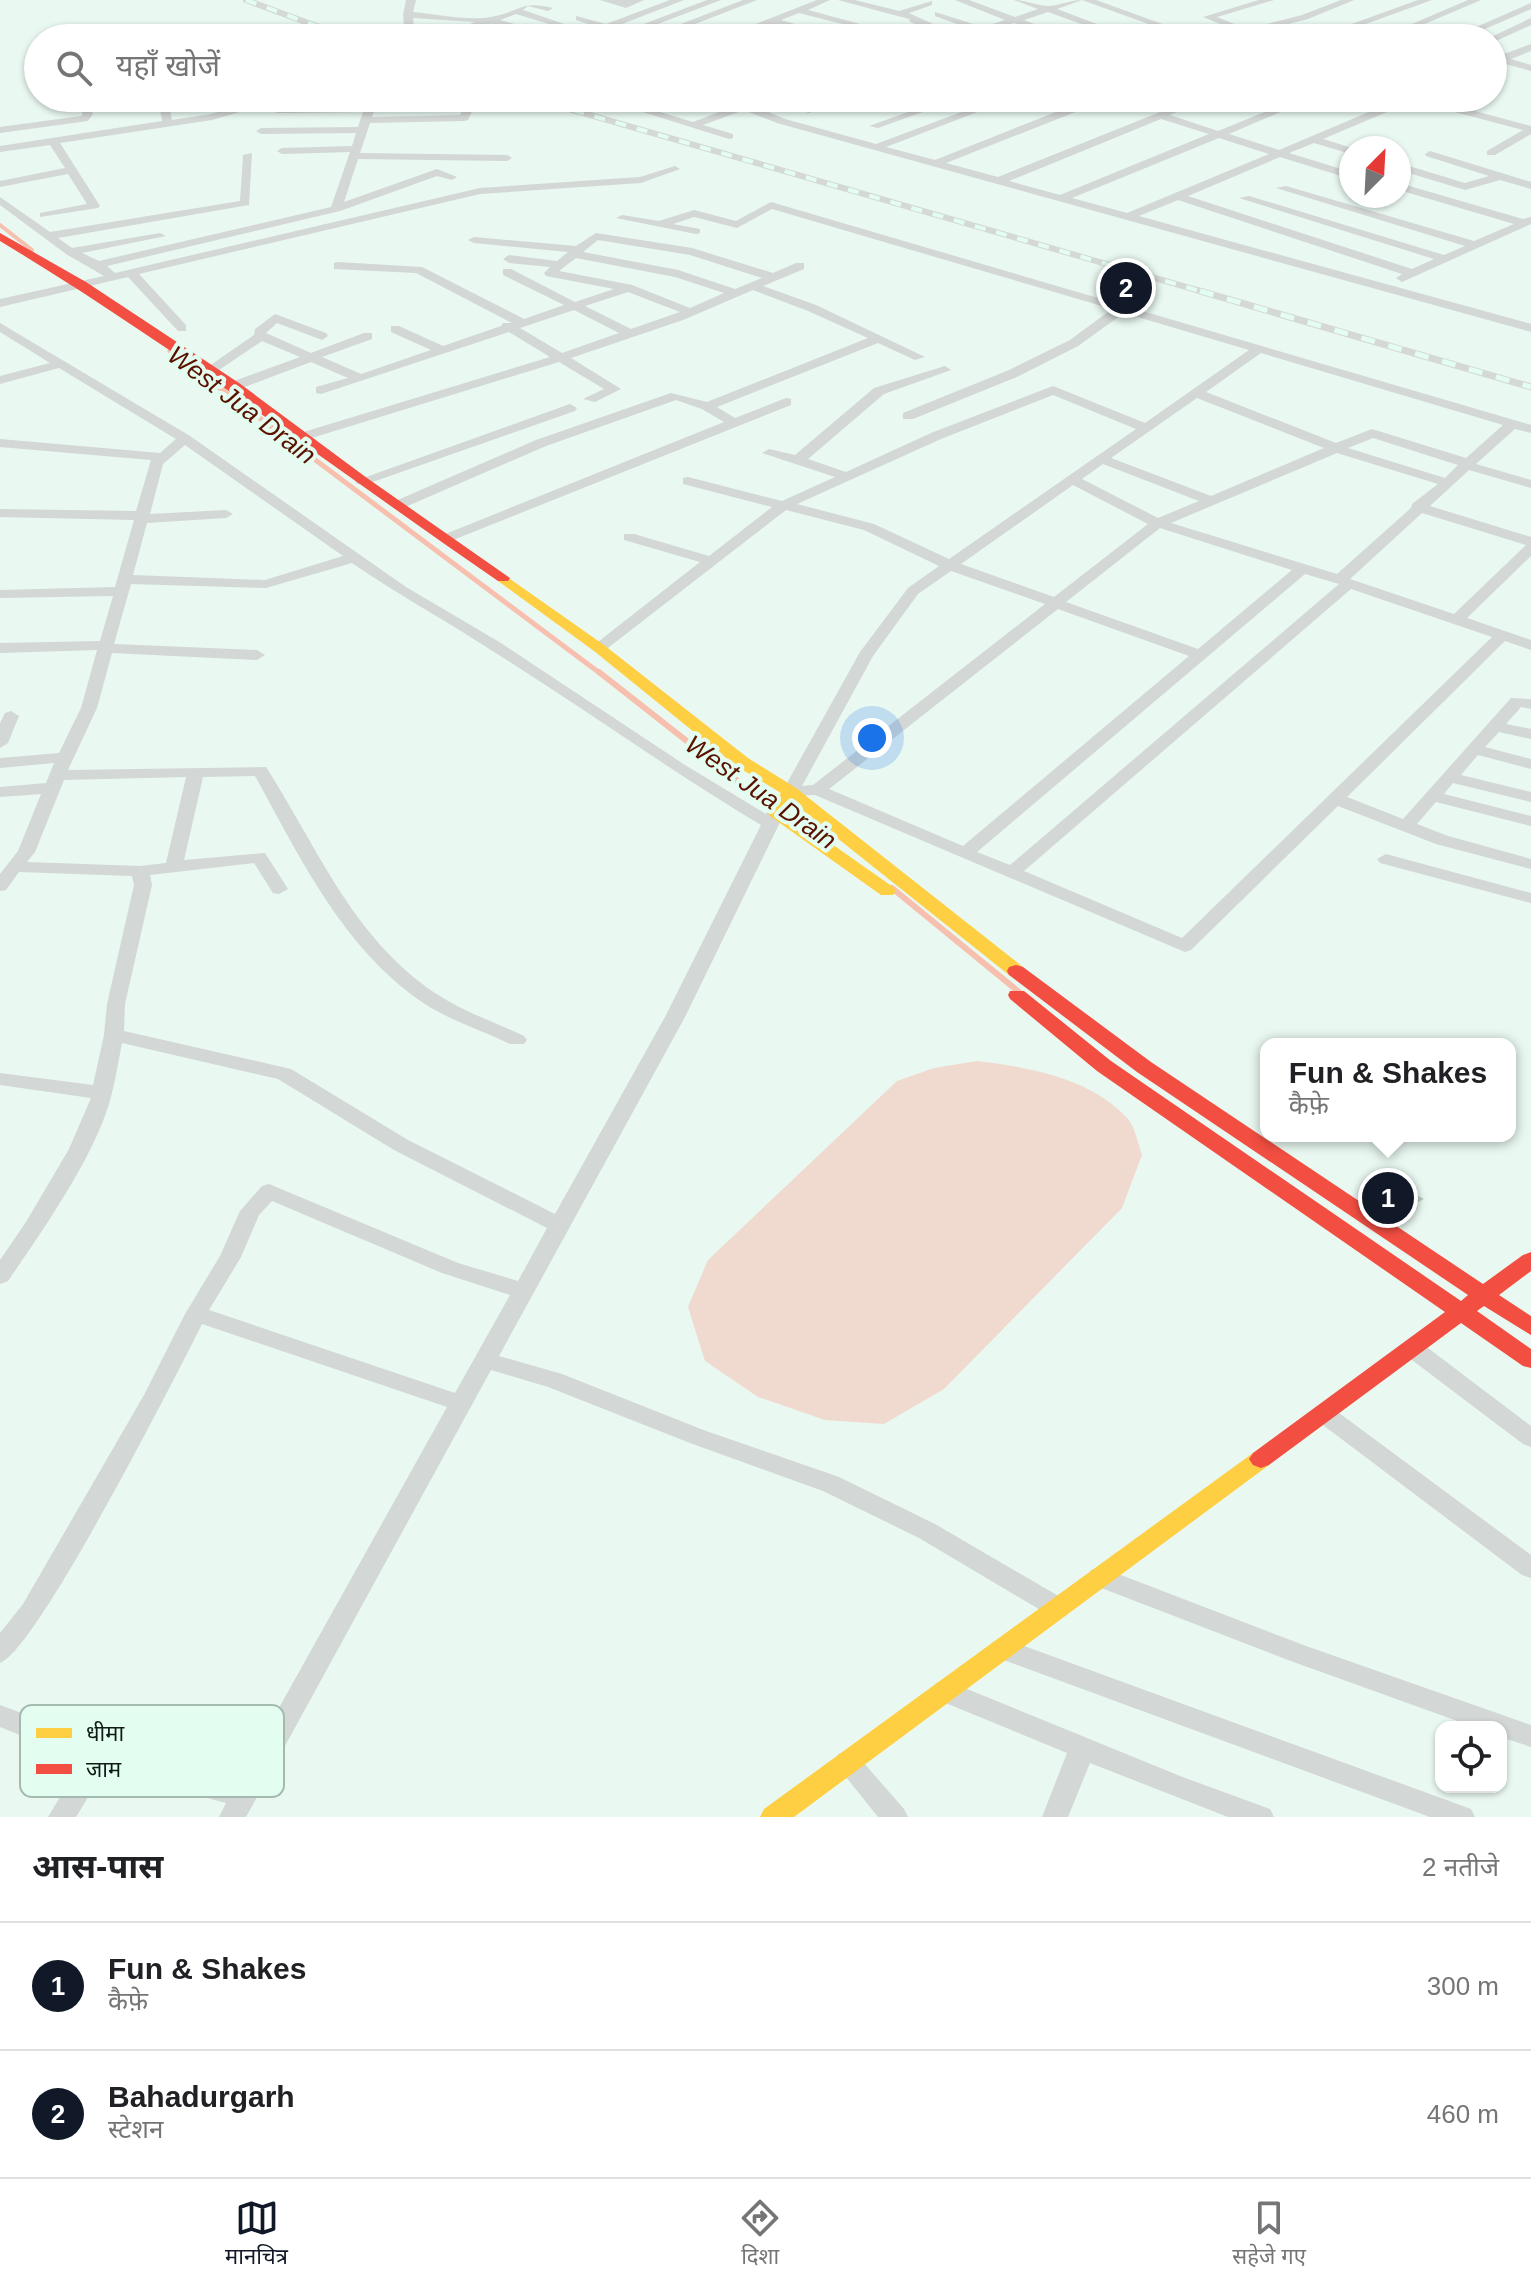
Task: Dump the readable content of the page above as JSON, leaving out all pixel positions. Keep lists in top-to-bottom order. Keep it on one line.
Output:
{"water":["West Jua Drain"],"legend":["धीमा","जाम"],"north":"top right","page":{"search":"यहाँ खोजें","pins":["2","1"],"popup":["Fun & Shakes","कैफ़े"],"heading":["आस-पास","2 नतीजे"],"list":[{"mark":"1","name":"Fun & Shakes","note":"कैफ़े","value":"300 m"},{"mark":"2","name":"Bahadurgarh","note":"स्टेशन","value":"460 m"}],"nav":["मानचित्र","दिशा","सहेजे गए"]}}
